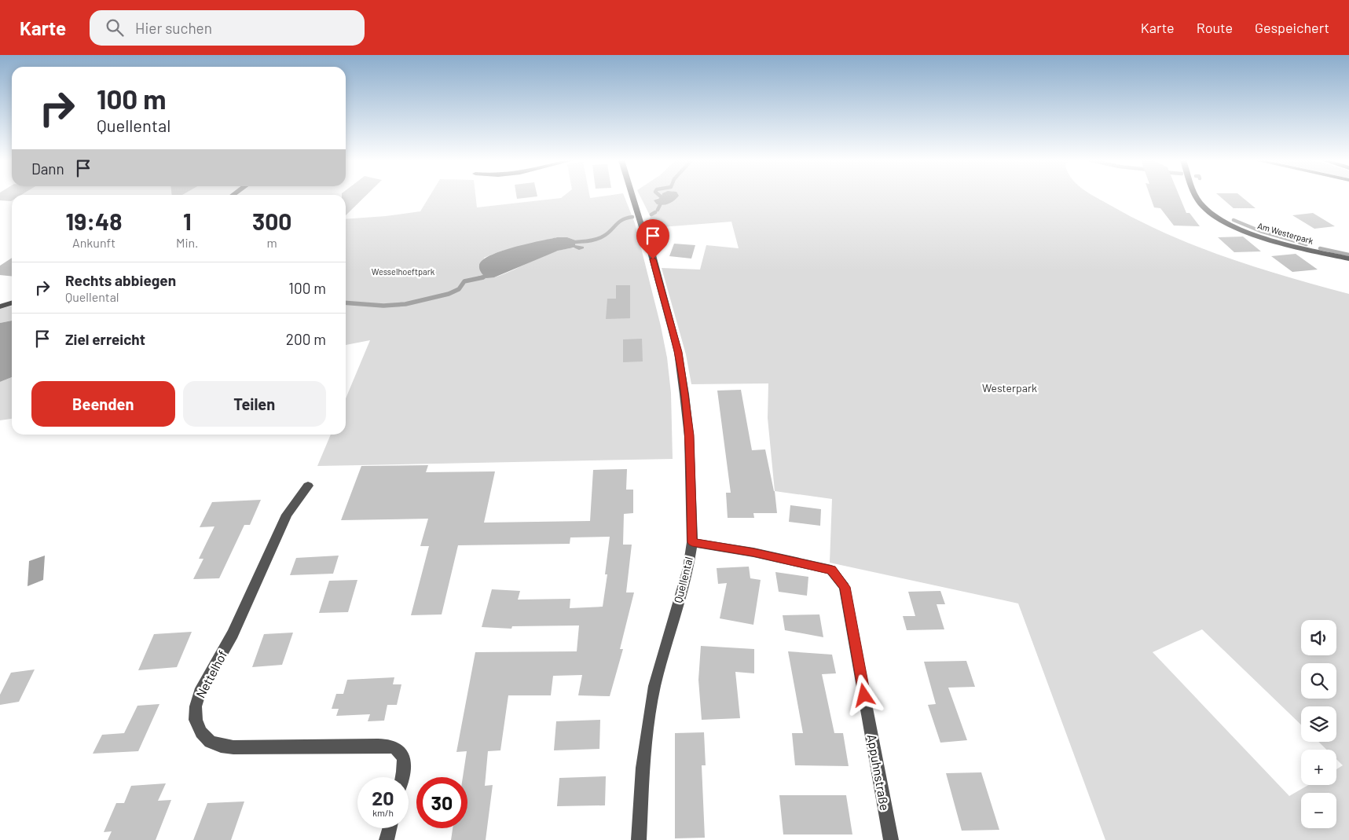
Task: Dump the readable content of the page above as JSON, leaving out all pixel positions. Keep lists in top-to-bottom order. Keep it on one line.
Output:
{"streets":{"street":["Am Westerpark","Quellental","Nettelhof","Appuhnstraße"]},"crossings":[["Quellental","Appuhnstraße"]],"parks":["Wesselhoeftpark","Westerpark"],"page":{"header":"Karte","search":"Hier suchen","nav":["Karte","Route","Gespeichert"],"turn":["100 m","Quellental"],"then":"Dann","eta":["19:48","Ankunft","1","Min.","300","m"],"list":[{"name":"Rechts abbiegen","note":"Quellental","value":"100 m"},{"name":"Ziel erreicht","value":"200 m"}],"buttons":["Beenden","Teilen"],"map_buttons":["+","−"],"speed":"20 km/h","limit":"30"}}
